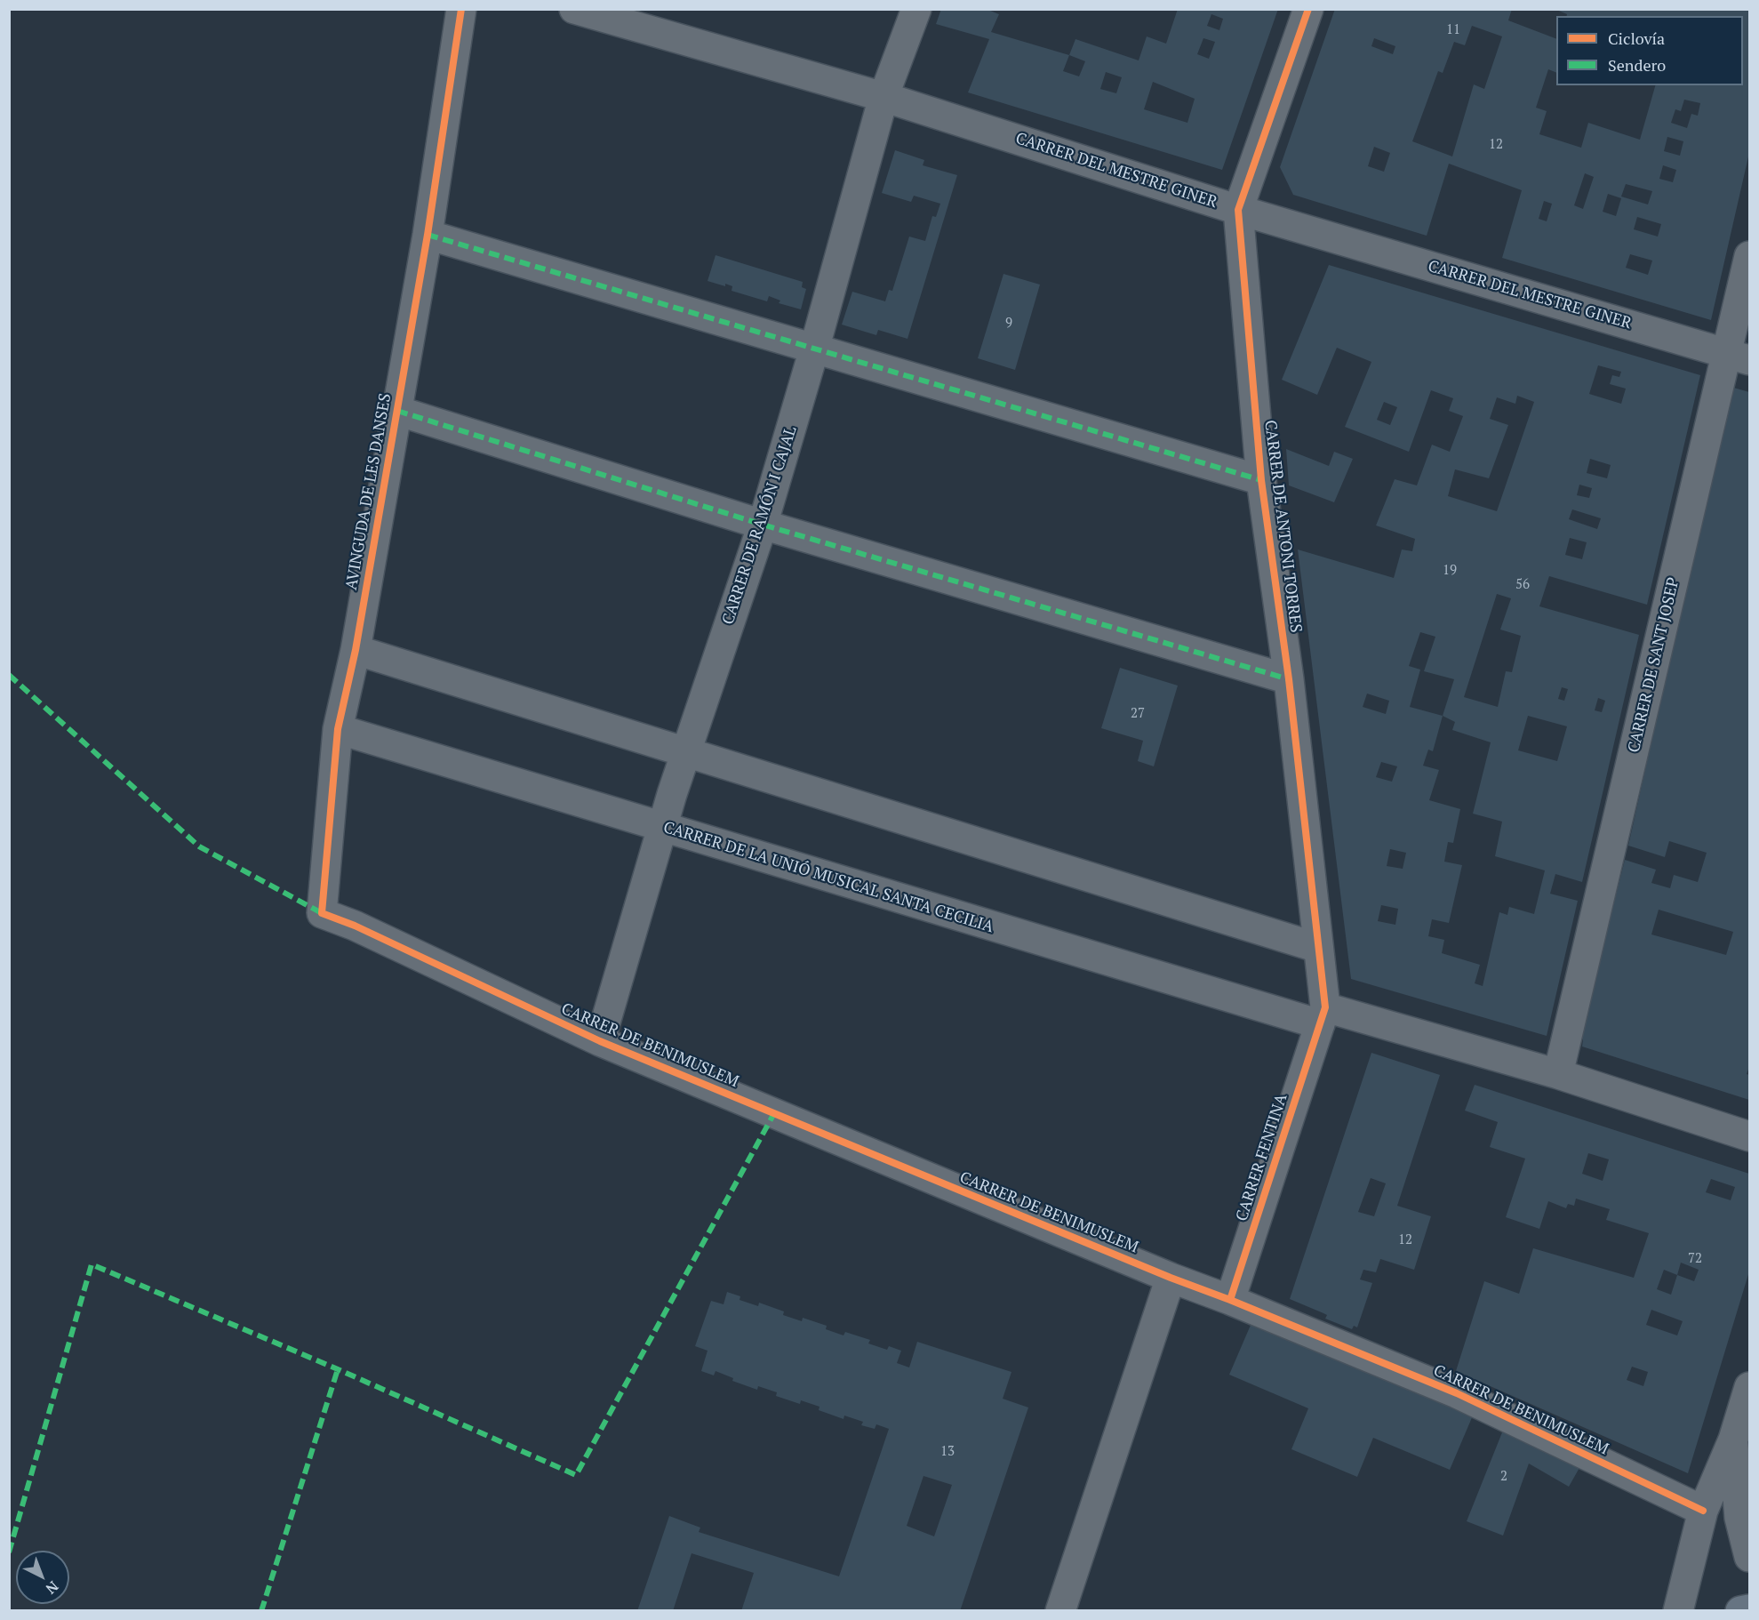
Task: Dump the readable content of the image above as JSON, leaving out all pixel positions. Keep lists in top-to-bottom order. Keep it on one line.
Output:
{"streets":{"street":["CARRER DEL MESTRE GINER","AVINGUDA DE LES DANSES","CARRER DE RAMÓN I CAJAL","CARRER DE ANTONI TORRES","CARRER DE SANT JOSEP","CARRER DE LA UNIÓ MUSICAL SANTA CECILIA","CARRER DE BENIMUSLEM","CARRER FENTINA"]},"crossings":[["CARRER DEL MESTRE GINER","CARRER DE RAMÓN I CAJAL"],["CARRER DEL MESTRE GINER","CARRER DE ANTONI TORRES"],["CARRER DEL MESTRE GINER","CARRER DE SANT JOSEP"],["AVINGUDA DE LES DANSES","CARRER DE LA UNIÓ MUSICAL SANTA CECILIA"],["AVINGUDA DE LES DANSES","CARRER DE BENIMUSLEM"],["CARRER DE RAMÓN I CAJAL","CARRER DE LA UNIÓ MUSICAL SANTA CECILIA"],["CARRER DE RAMÓN I CAJAL","CARRER DE BENIMUSLEM"],["CARRER DE ANTONI TORRES","CARRER DE LA UNIÓ MUSICAL SANTA CECILIA"],["CARRER DE ANTONI TORRES","CARRER FENTINA"],["CARRER DE SANT JOSEP","CARRER DE LA UNIÓ MUSICAL SANTA CECILIA"],["CARRER DE LA UNIÓ MUSICAL SANTA CECILIA","CARRER FENTINA"],["CARRER DE BENIMUSLEM","CARRER FENTINA"]],"house_numbers":["11","12","9","19","56","27","12","72","13","2"],"legend":["Ciclovía","Sendero"],"north":"bottom right"}
